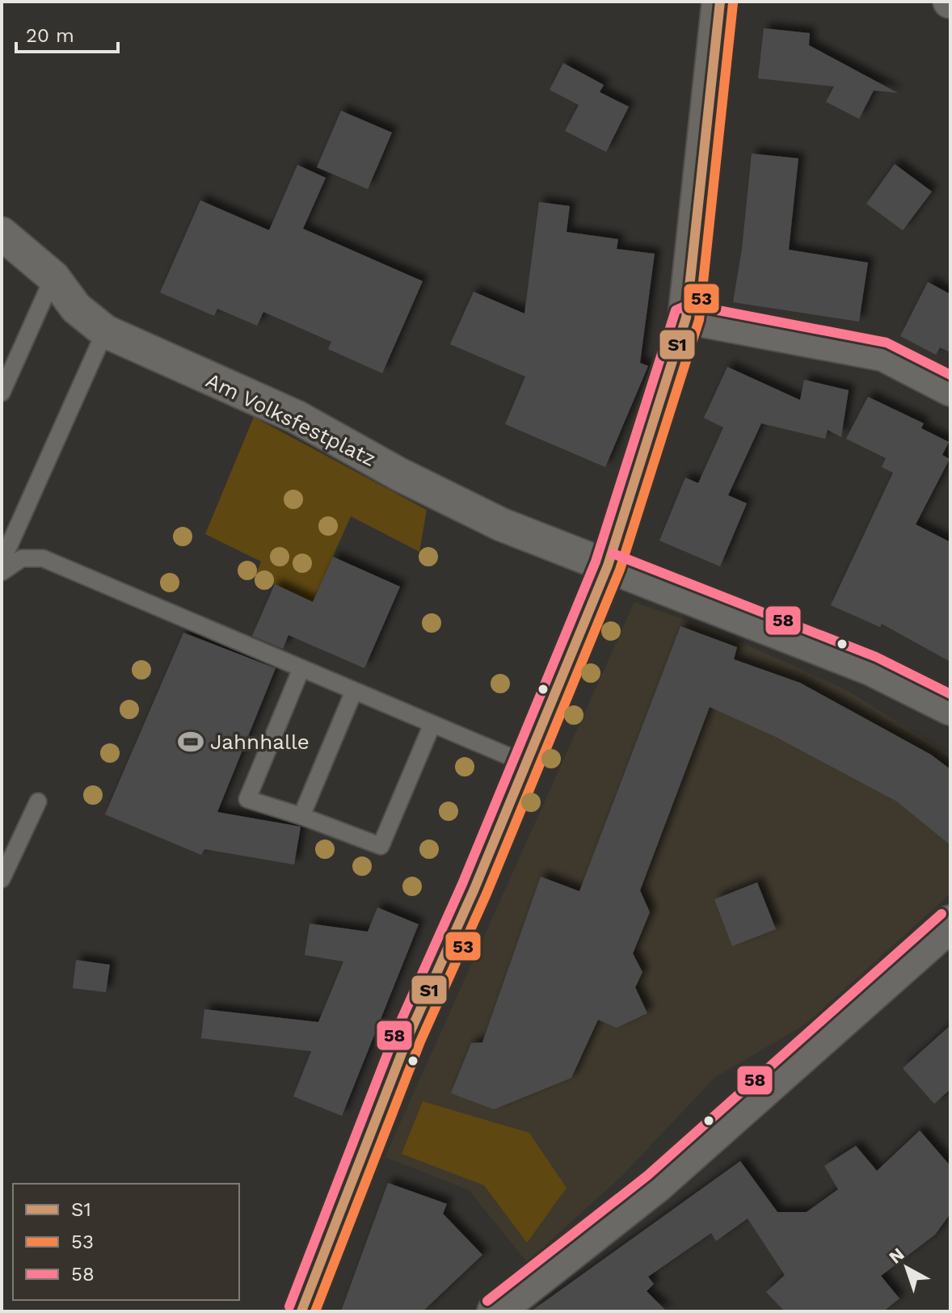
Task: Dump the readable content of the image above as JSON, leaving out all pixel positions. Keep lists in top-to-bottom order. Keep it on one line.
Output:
{"streets":{"street":["Am Volksfestplatz"]},"places":{"sports":["Jahnhalle"]},"lines":["transit line S1","transit line 53","transit line 58"],"legend":["S1","53","58"],"scale_bar":"20 m","north":"top left"}
